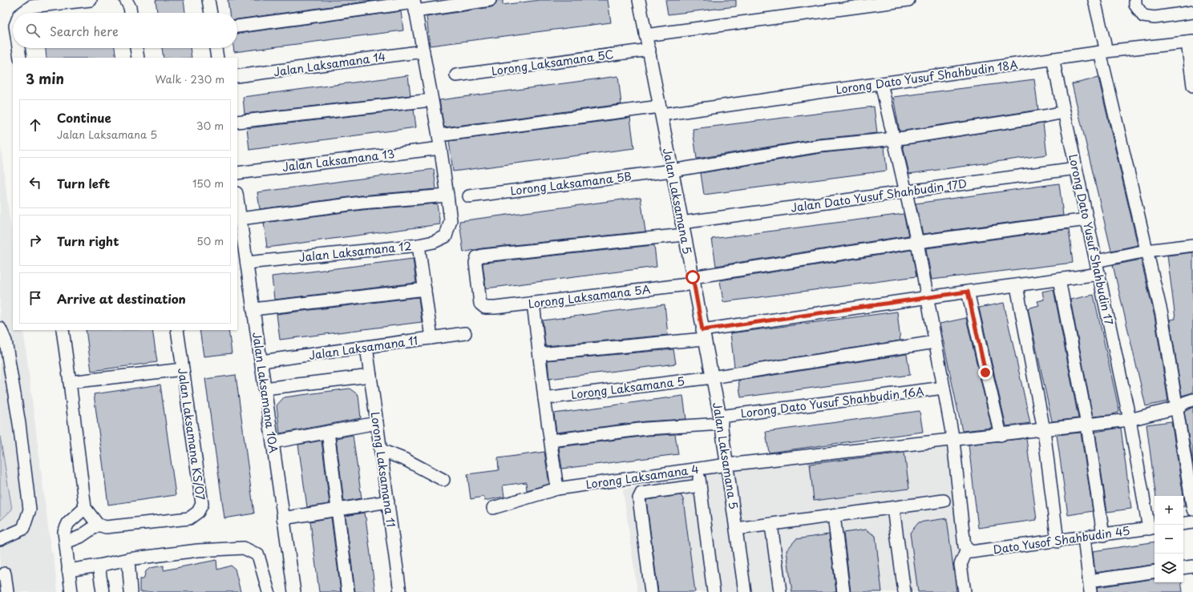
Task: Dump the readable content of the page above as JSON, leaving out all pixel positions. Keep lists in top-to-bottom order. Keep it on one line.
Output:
{"streets":{"street":["Lorong Laksamana 5C","Jalan Laksamana 14","Lorong Dato Yusuf Shahbudin 18A","Jalan Laksamana 13","Lorong Laksamana 5B","Jalan Dato Yusuf Shahbudin 17D","Jalan Laksamana 5","Lorong Dato Yusuf Shahbudin 17","Jalan Laksamana 12","Lorong Laksamana 5A","Jalan Laksamana 11","Lorong Laksamana 5","Jalan Laksamana 10A","Lorong Dato Yusuf Shahbudin 16A","Jalan Laksamana KS/07","Lorong Laksamana 11","Lorong Laksamana 4","Dato Yusof Shahbudin 45"]},"crossings":[["Lorong Laksamana 5C","Jalan Laksamana 5"],["Lorong Dato Yusuf Shahbudin 18A","Jalan Laksamana 5"],["Lorong Dato Yusuf Shahbudin 18A","Lorong Dato Yusuf Shahbudin 17"],["Lorong Laksamana 5B","Jalan Laksamana 5"],["Lorong Laksamana 5B","Lorong Dato Yusuf Shahbudin 17"],["Jalan Dato Yusuf Shahbudin 17D","Jalan Laksamana 5"],["Jalan Dato Yusuf Shahbudin 17D","Lorong Dato Yusuf Shahbudin 17"],["Jalan Dato Yusuf Shahbudin 17D","Lorong Laksamana 5A"],["Jalan Laksamana 5","Lorong Laksamana 5A"],["Jalan Laksamana 5","Lorong Laksamana 5"],["Jalan Laksamana 5","Lorong Dato Yusuf Shahbudin 16A"],["Jalan Laksamana 5","Lorong Laksamana 4"],["Lorong Dato Yusuf Shahbudin 17","Lorong Laksamana 5A"],["Lorong Dato Yusuf Shahbudin 17","Lorong Laksamana 4"],["Lorong Dato Yusuf Shahbudin 17","Dato Yusof Shahbudin 45"],["Jalan Laksamana 12","Jalan Laksamana 10A"],["Jalan Laksamana 11","Jalan Laksamana 10A"],["Jalan Laksamana 11","Lorong Laksamana 11"]],"page":{"search":"Search here","heading":["3 min","Walk · 230 m"],"list":[["Continue","Jalan Laksamana 5","30 m"],["Turn left","150 m"],["Turn right","50 m"],"Arrive at destination"],"map_buttons":["+","−"]}}
